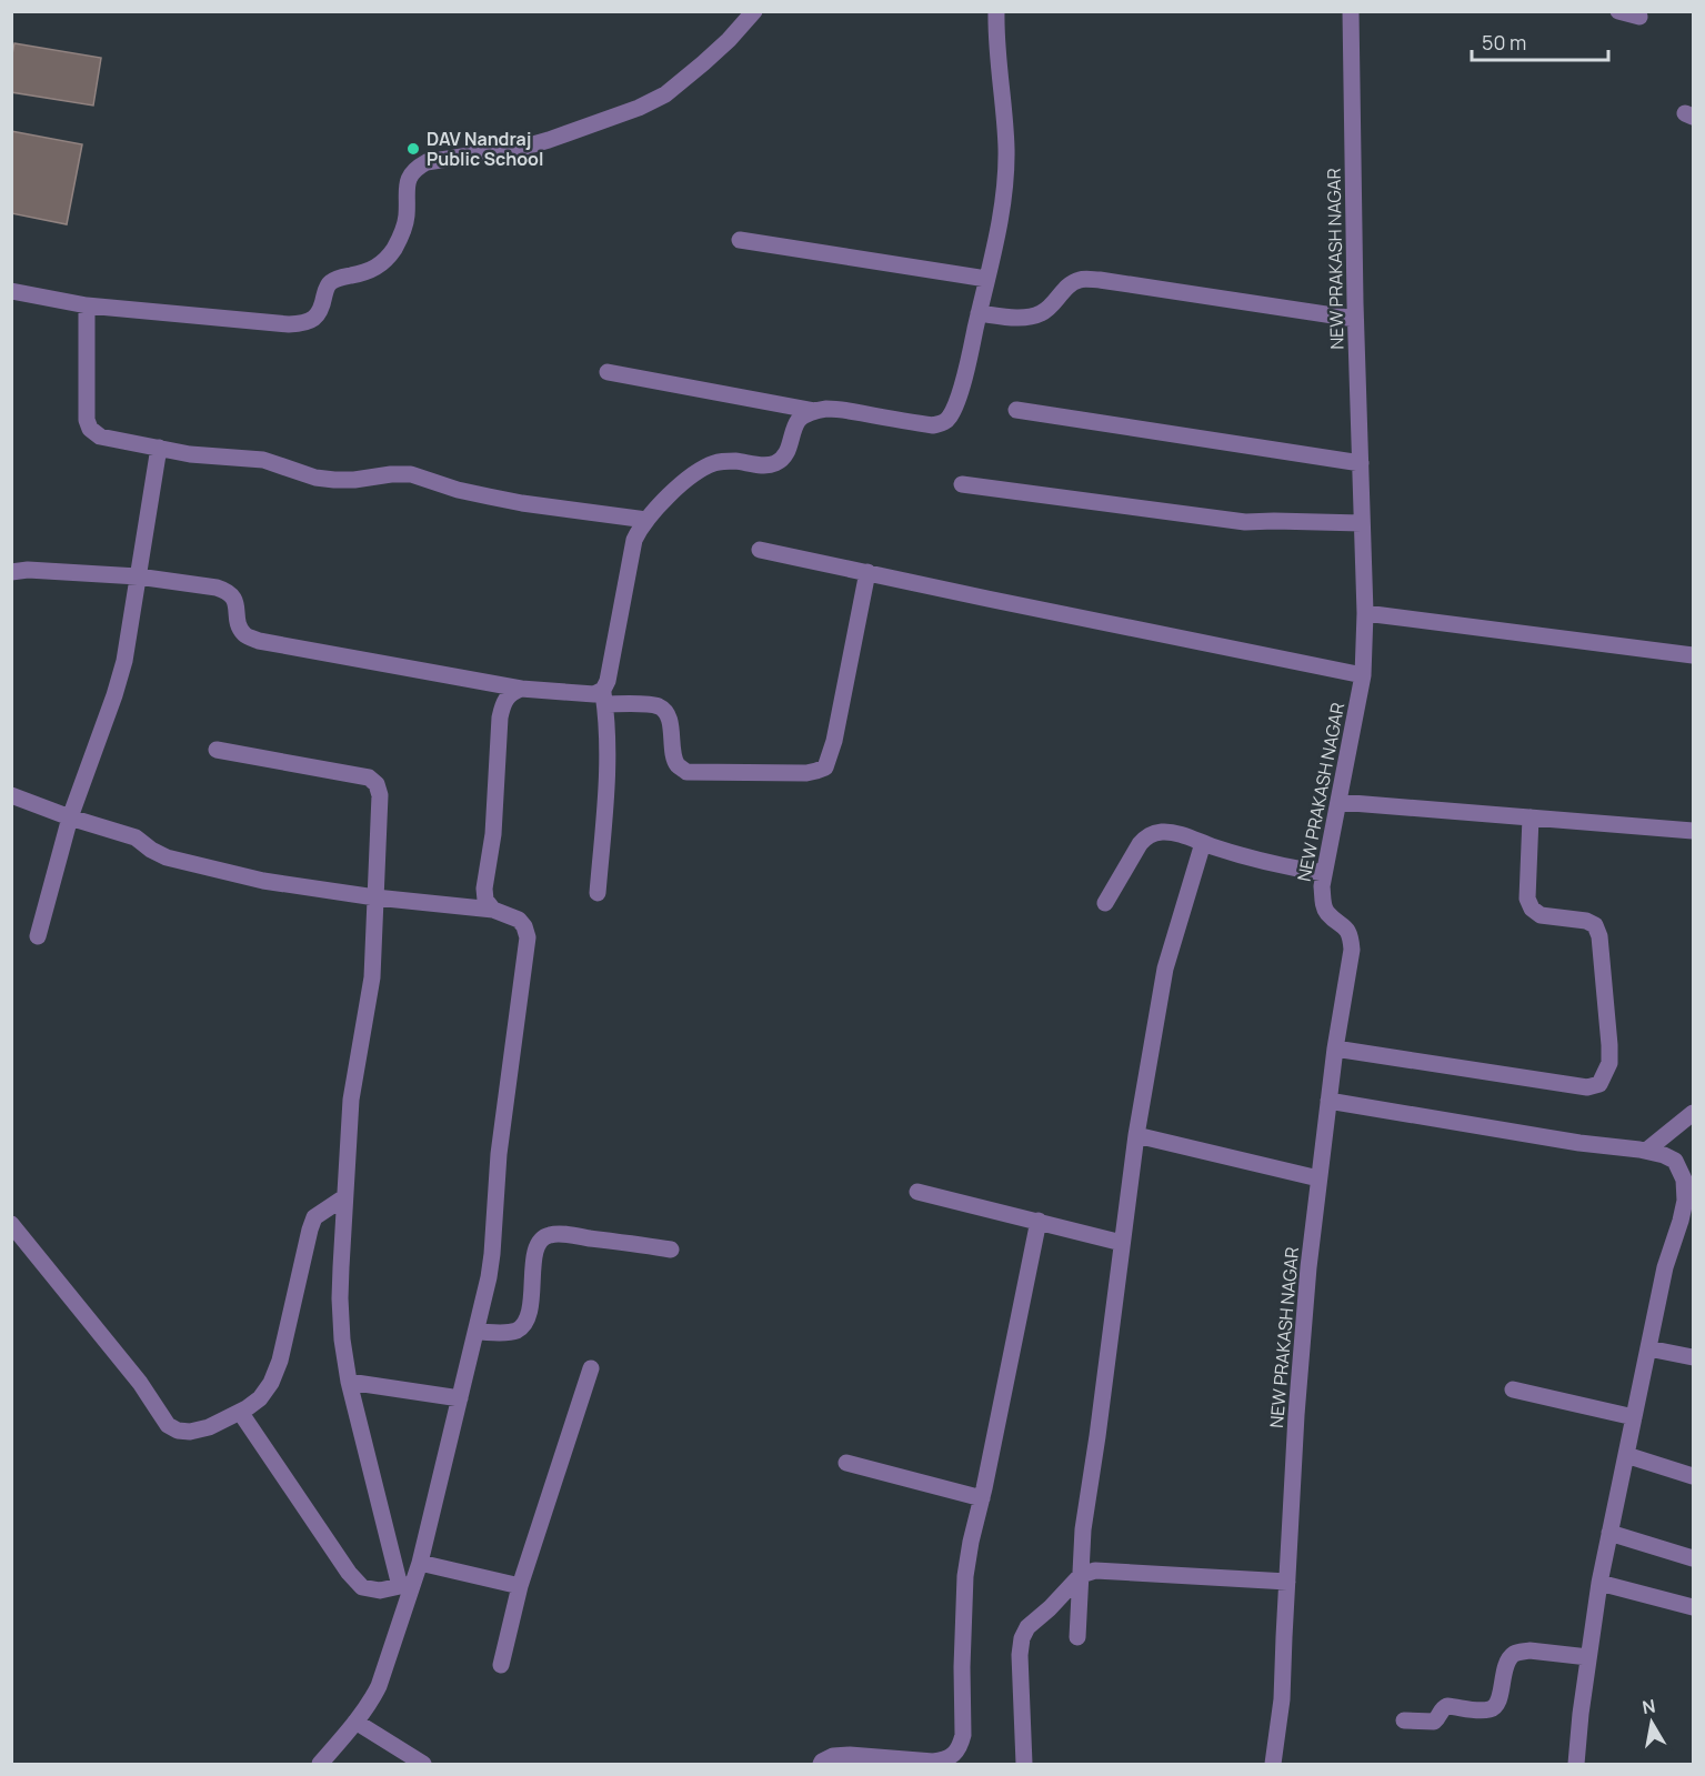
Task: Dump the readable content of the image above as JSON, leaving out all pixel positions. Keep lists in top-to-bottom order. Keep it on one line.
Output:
{"streets":{"street":["NEW PRAKASH NAGAR"]},"places":["DAV Nandraj Public School"],"scale_bar":"50 m","north":"top"}
